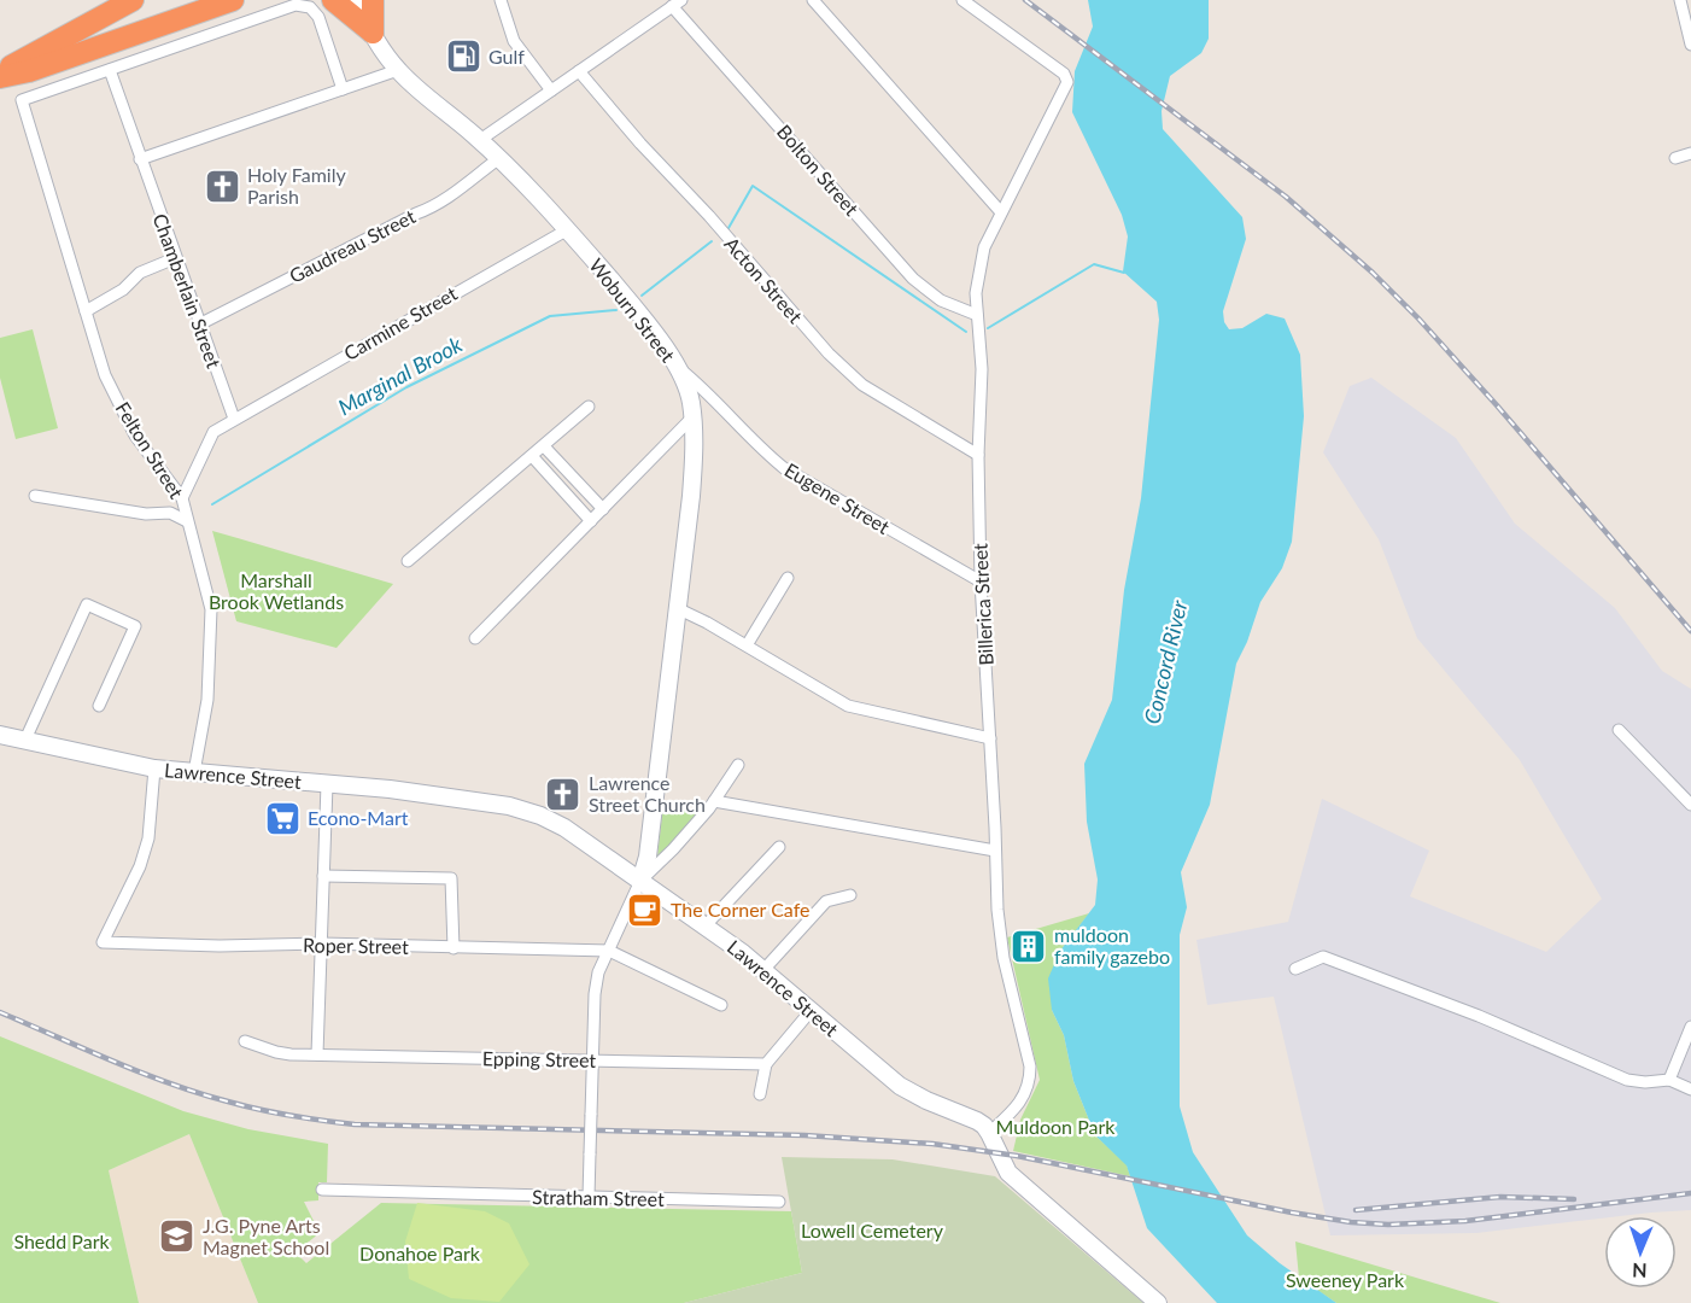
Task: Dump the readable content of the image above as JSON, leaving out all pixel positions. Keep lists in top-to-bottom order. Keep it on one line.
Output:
{"streets":{"main road":["Woburn Street","Lawrence Street"],"street":["Bolton Street","Gaudreau Street","Acton Street","Chamberlain Street","Carmine Street","Felton Street","Eugene Street","Billerica Street","Roper Street","Epping Street","Stratham Street"]},"crossings":[["Bolton Street","Billerica Street"],["Gaudreau Street","Chamberlain Street"],["Gaudreau Street","Woburn Street"],["Acton Street","Billerica Street"],["Chamberlain Street","Carmine Street"],["Chamberlain Street","Felton Street"],["Woburn Street","Carmine Street"],["Woburn Street","Eugene Street"],["Woburn Street","Lawrence Street"],["Felton Street","Lawrence Street"],["Eugene Street","Billerica Street"],["Billerica Street","Lawrence Street"],["Lawrence Street","Roper Street"]],"water":["Marginal Brook","Concord River"],"parks":["Marshall Brook Wetlands","Muldoon Park","Lowell Cemetery","Shedd Park","Donahoe Park","Sweeney Park"],"places":{"fuel station":["Gulf"],"church":["Holy Family Parish","Lawrence Street Church"],"supermarket":["Econo-Mart"],"cafe":["The Corner Cafe"],"building":["muldoon family gazebo"],"school or university":["J.G. Pyne Arts Magnet School"]},"north":"bottom"}
